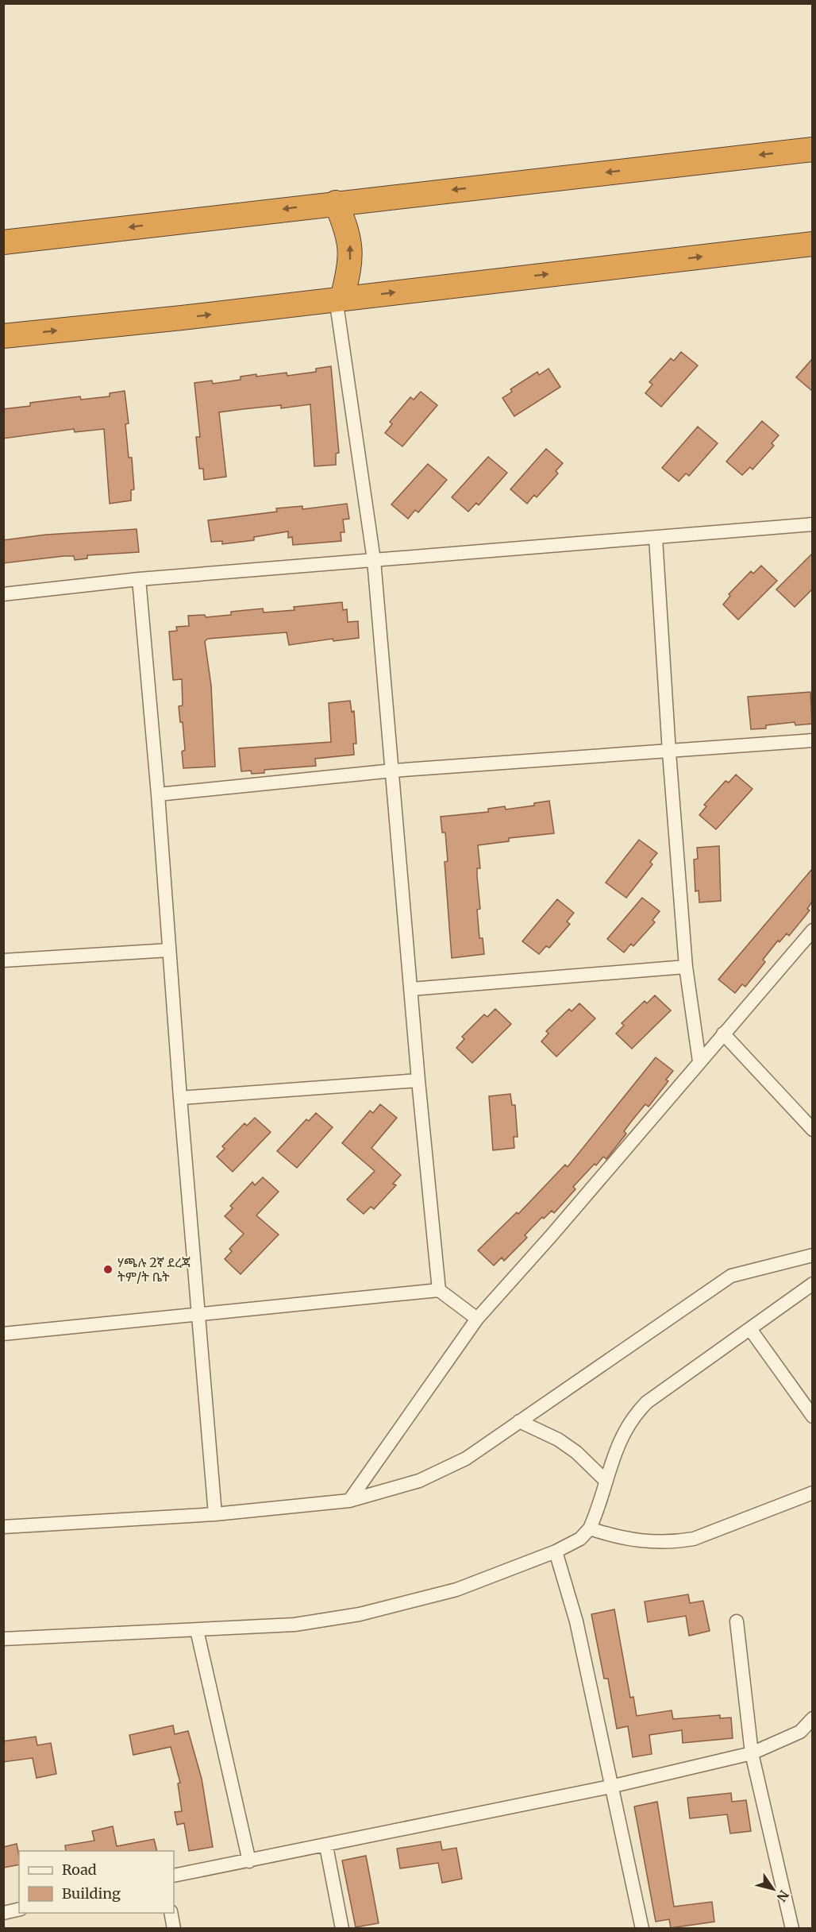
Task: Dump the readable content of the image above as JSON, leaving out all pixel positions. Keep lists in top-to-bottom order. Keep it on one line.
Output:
{"places":["ሃጫሉ 2ኛ ደረጃ ትም/ት ቤት"],"legend":["Road","Building"],"north":"bottom right"}
